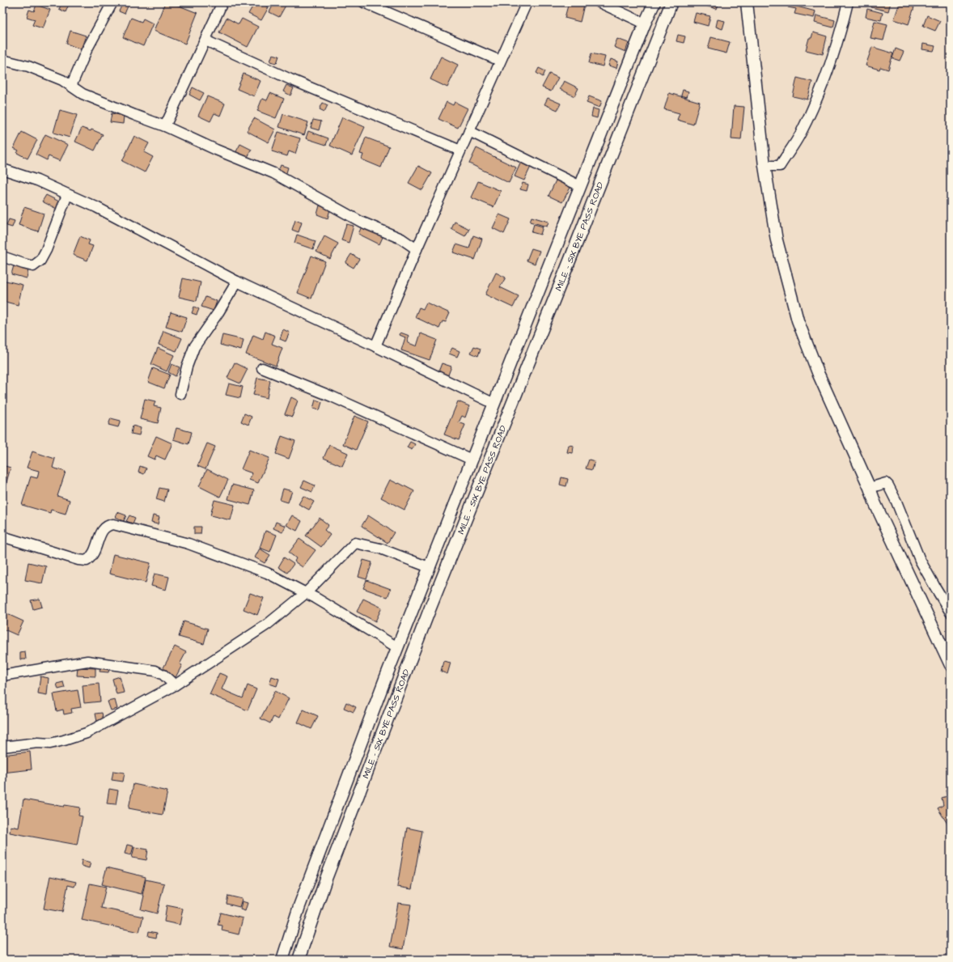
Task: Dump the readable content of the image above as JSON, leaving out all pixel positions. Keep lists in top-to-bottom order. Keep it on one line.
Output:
{"streets":{"street":["MILE - SIX BYE PASS ROAD"]}}
